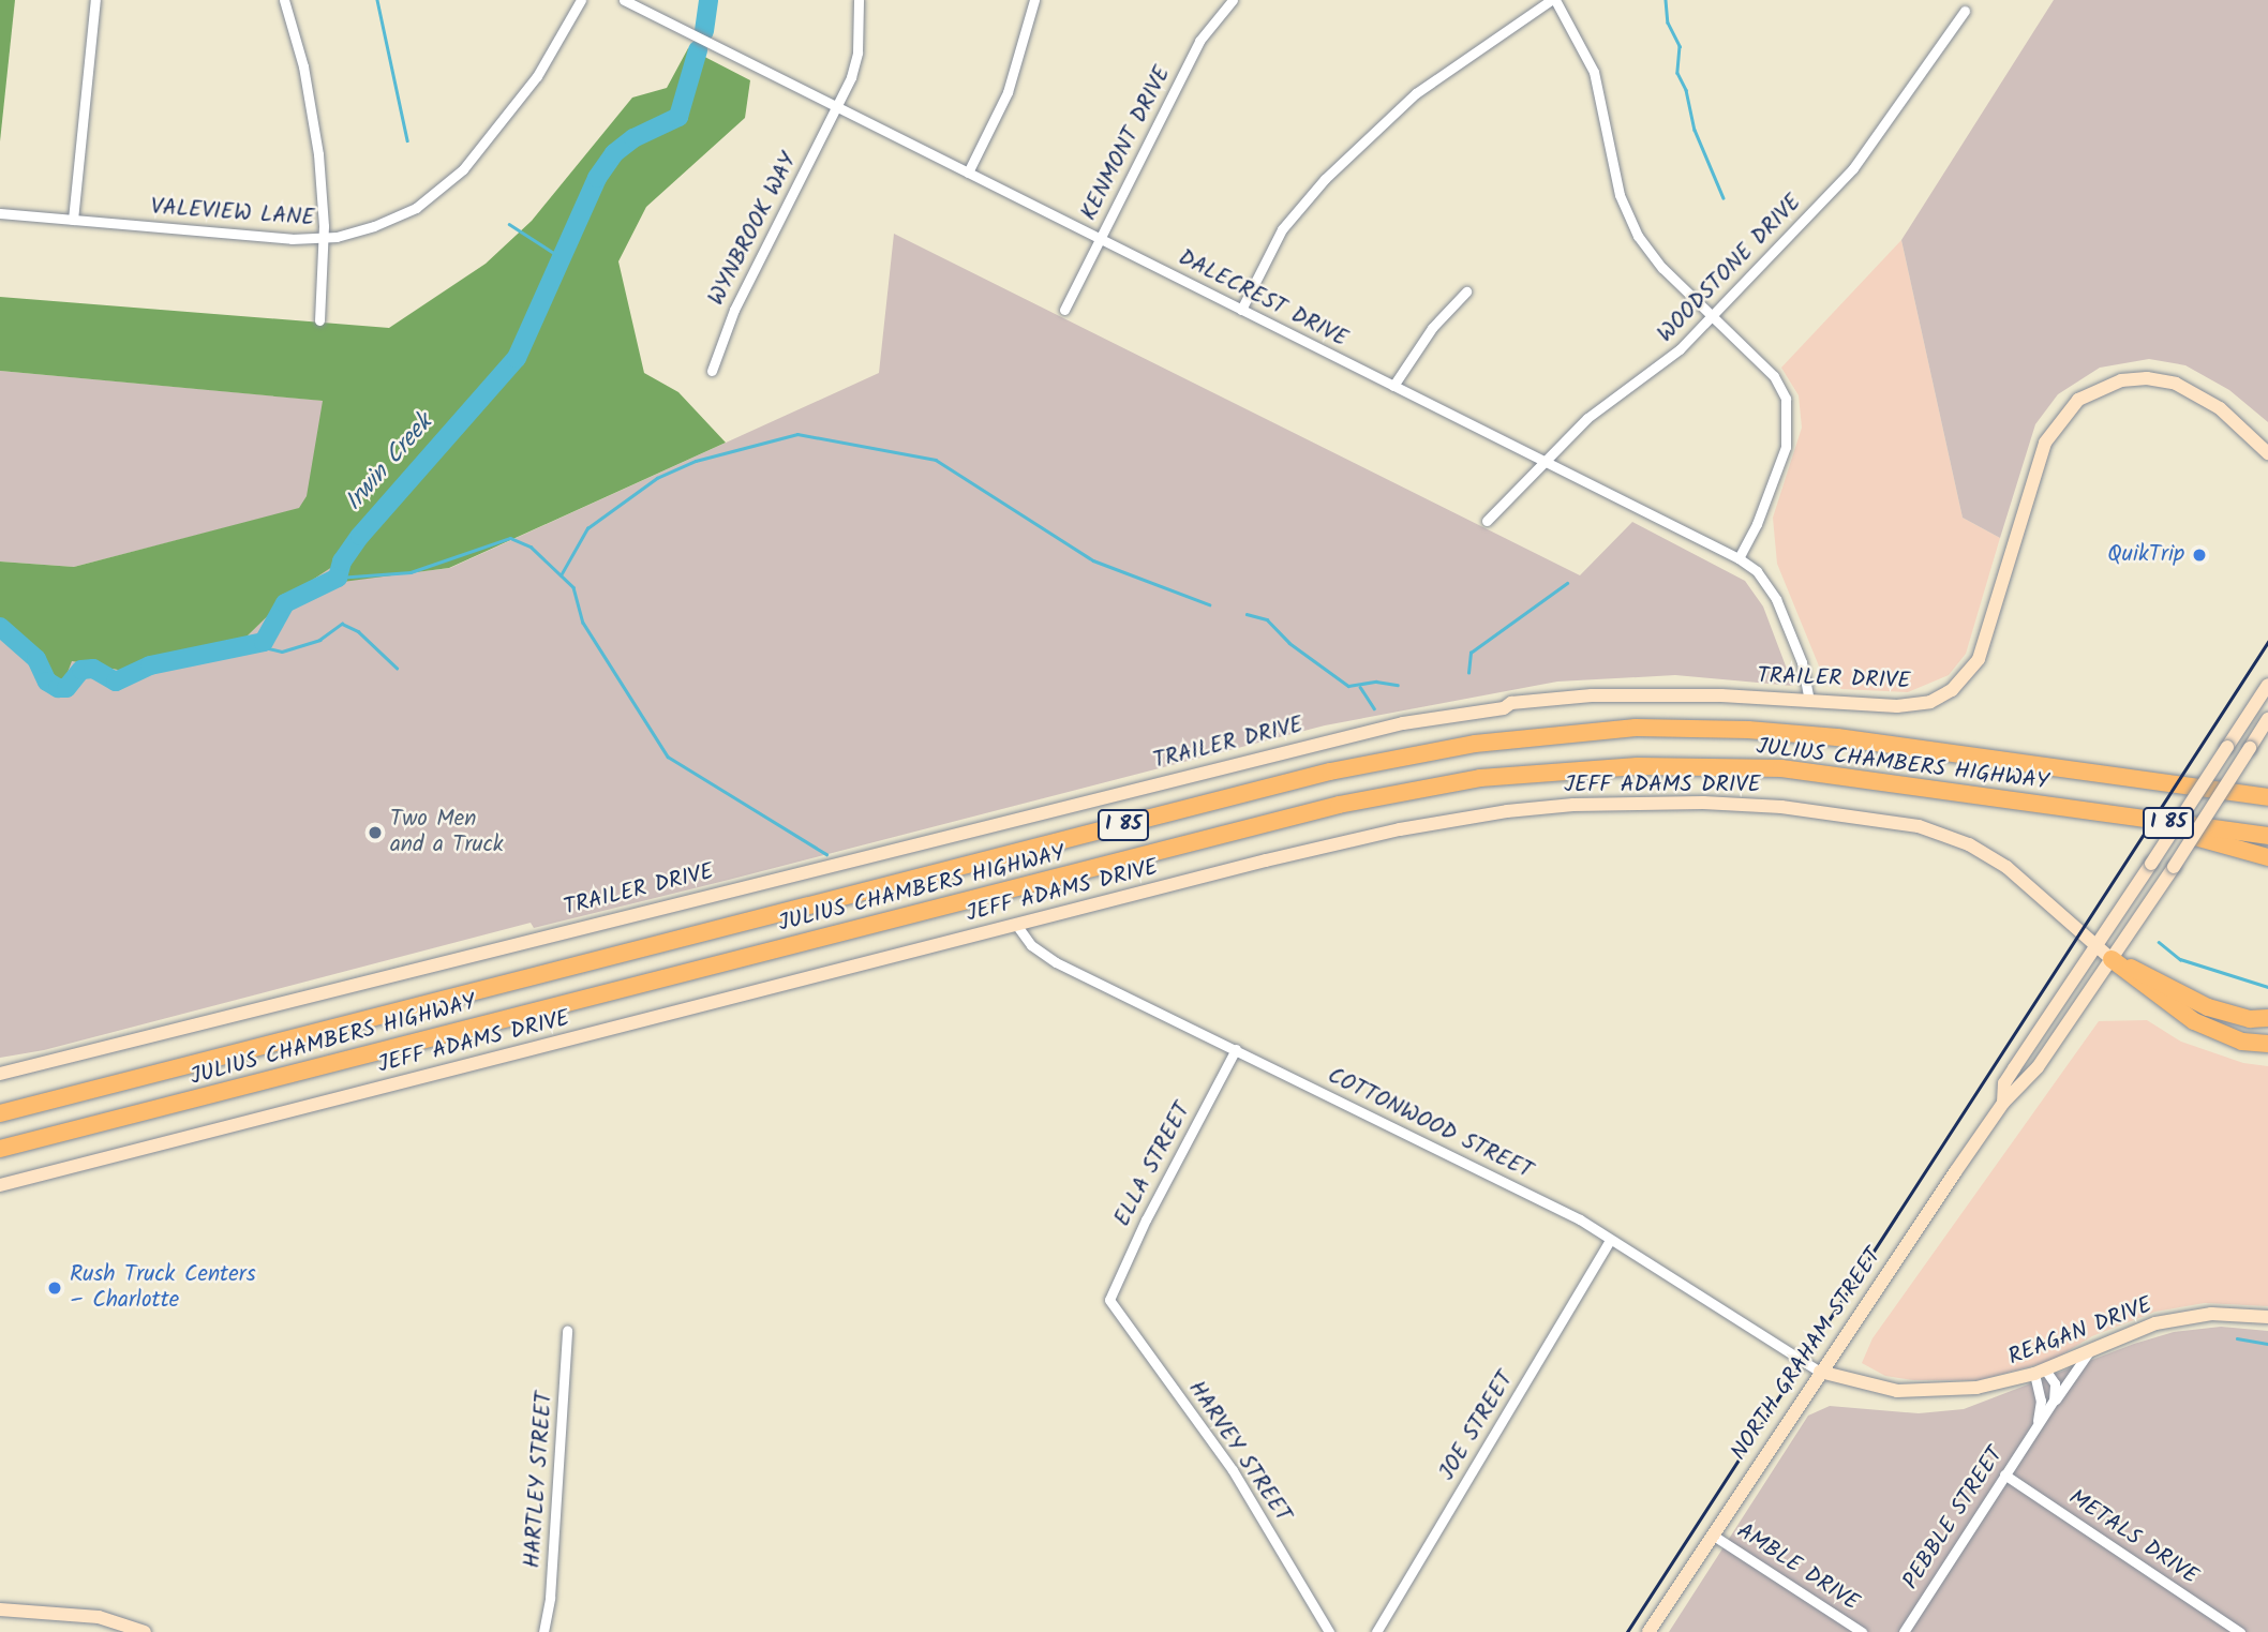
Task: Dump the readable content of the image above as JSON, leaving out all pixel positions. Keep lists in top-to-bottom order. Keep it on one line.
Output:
{"streets":{"highway":["JULIUS CHAMBERS HIGHWAY","I 85"],"street":["KENMONT DRIVE","VALEVIEW LANE","WYNBROOK WAY","WOODSTONE DRIVE","DALECREST DRIVE","TRAILER DRIVE","JEFF ADAMS DRIVE","COTTONWOOD STREET","ELLA STREET","REAGAN DRIVE","NORTH GRAHAM STREET","JOE STREET","HARVEY STREET","HARTLEY STREET","PEBBLE STREET","METALS DRIVE","AMBLE DRIVE"]},"crossings":[["KENMONT DRIVE","DALECREST DRIVE"],["WYNBROOK WAY","DALECREST DRIVE"],["WOODSTONE DRIVE","DALECREST DRIVE"],["DALECREST DRIVE","TRAILER DRIVE"],["JEFF ADAMS DRIVE","COTTONWOOD STREET"],["JEFF ADAMS DRIVE","NORTH GRAHAM STREET"],["COTTONWOOD STREET","ELLA STREET"],["COTTONWOOD STREET","REAGAN DRIVE"],["COTTONWOOD STREET","NORTH GRAHAM STREET"],["COTTONWOOD STREET","JOE STREET"],["ELLA STREET","HARVEY STREET"],["REAGAN DRIVE","NORTH GRAHAM STREET"],["REAGAN DRIVE","PEBBLE STREET"],["NORTH GRAHAM STREET","AMBLE DRIVE"],["PEBBLE STREET","METALS DRIVE"]],"water":["Irwin Creek"],"places":["QuikTrip","Two Men and a Truck","Rush Truck Centers – Charlotte"]}
